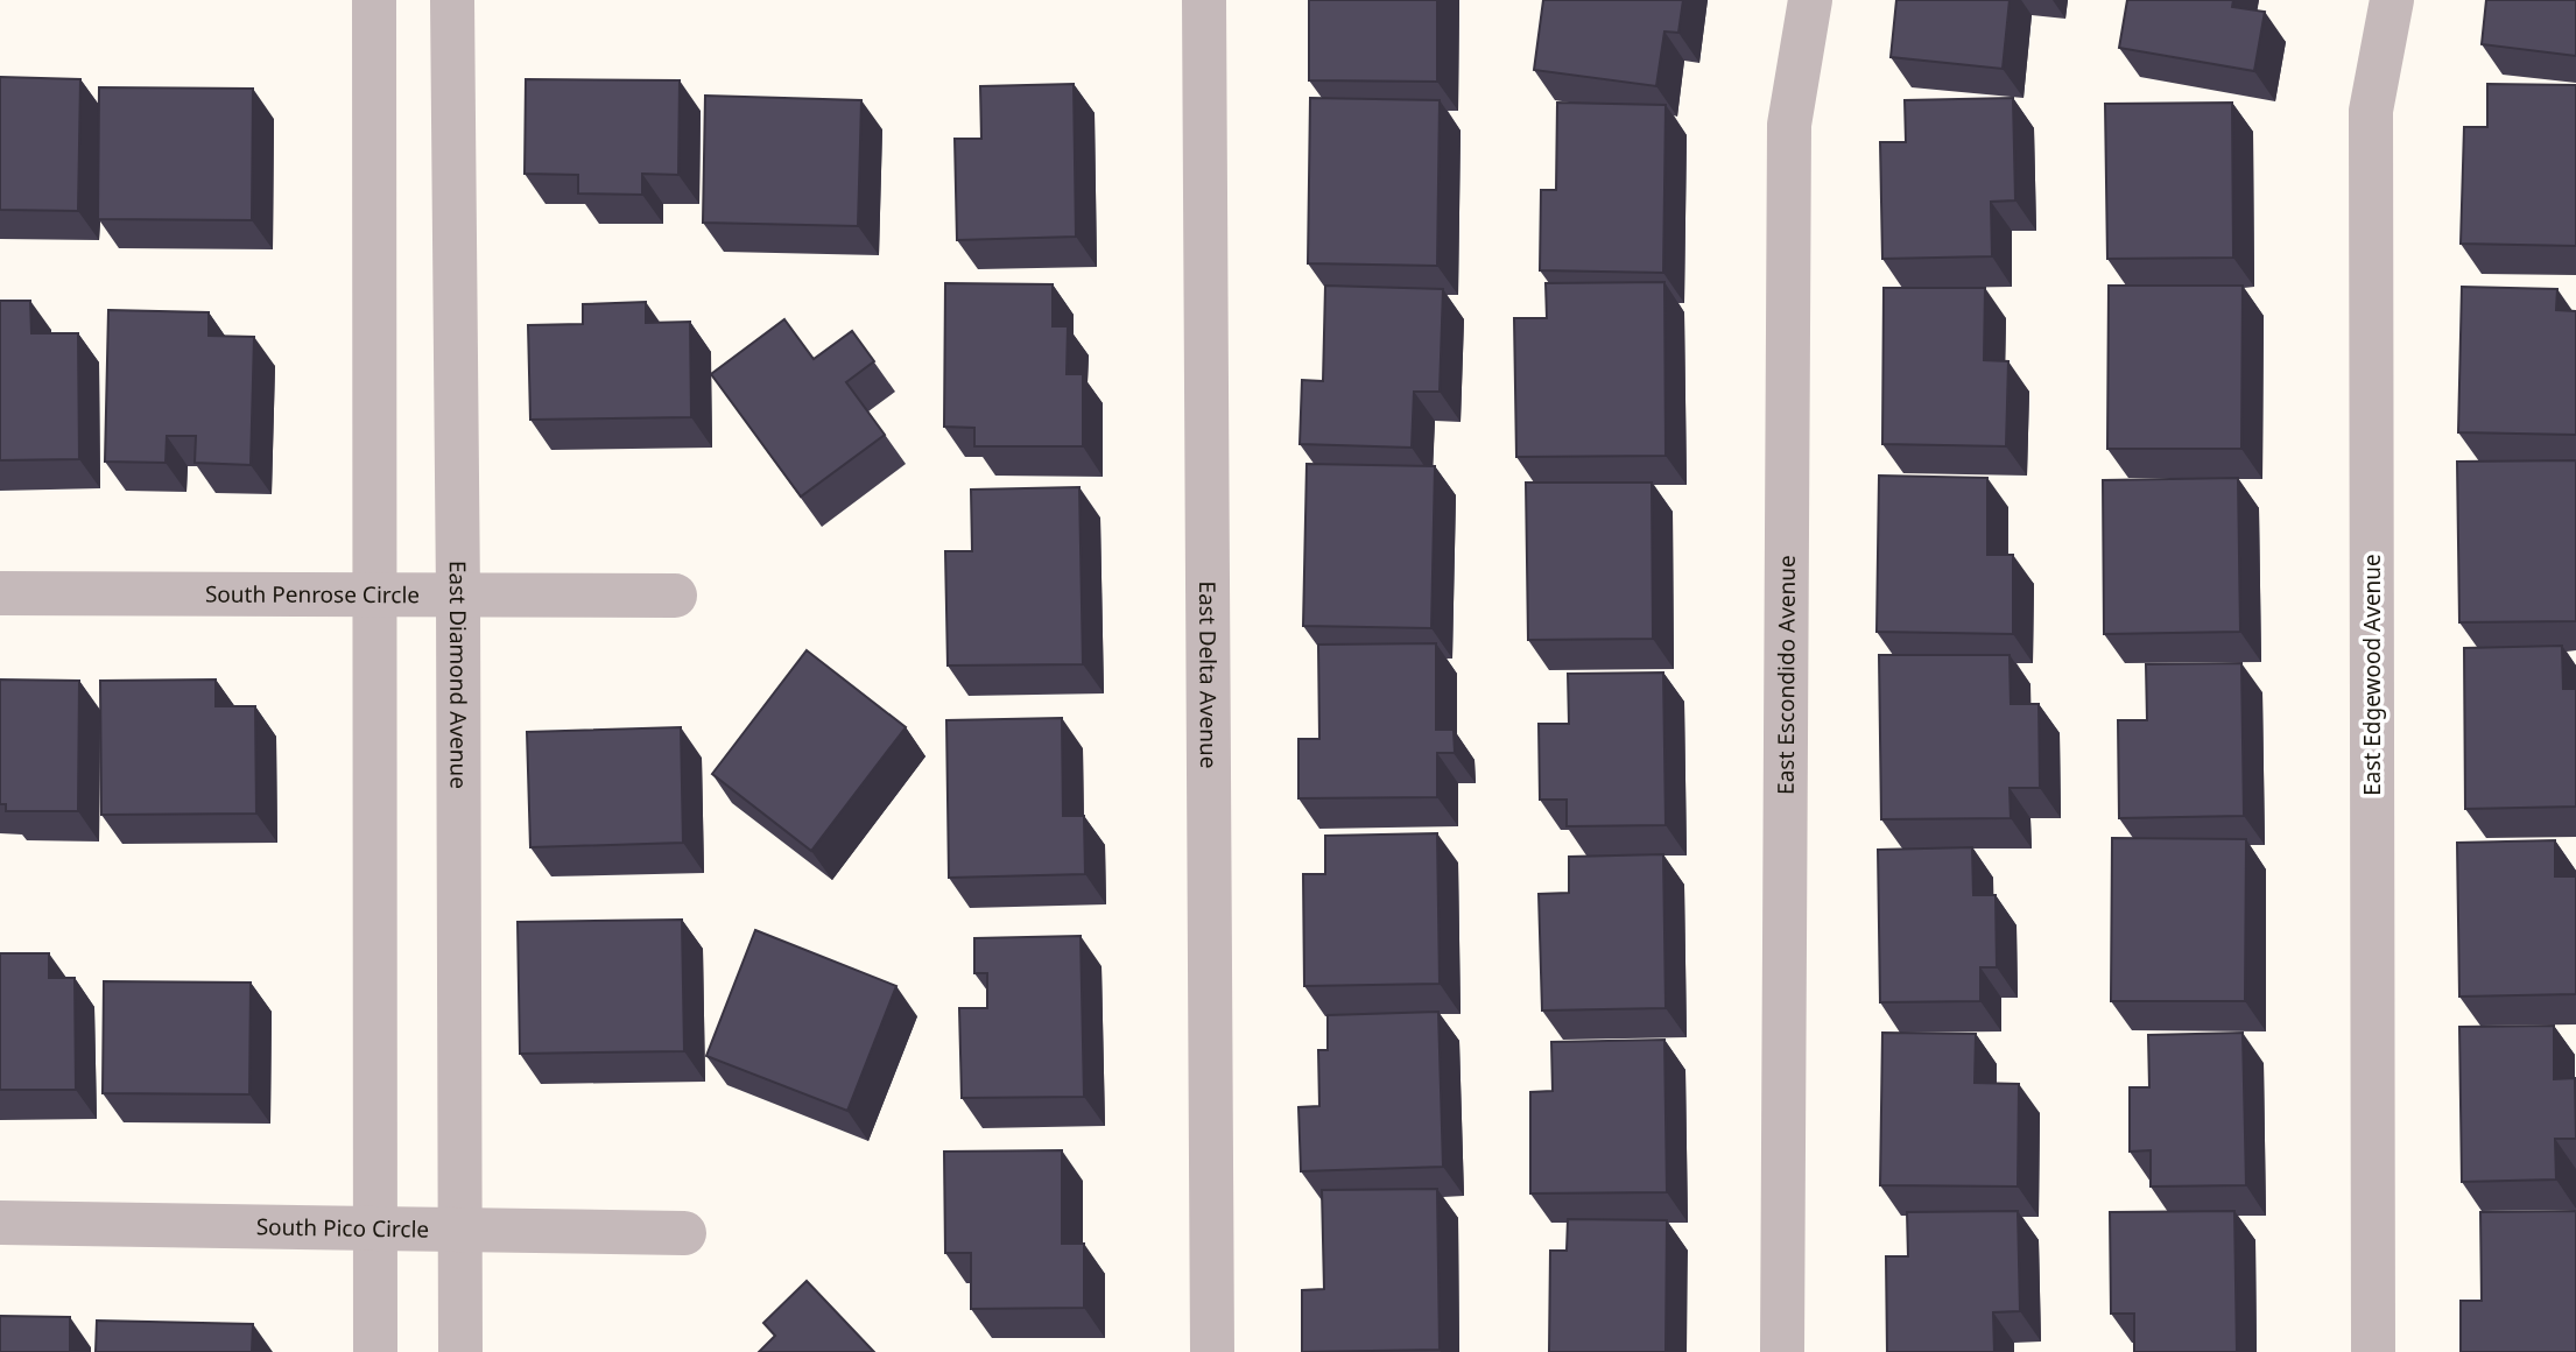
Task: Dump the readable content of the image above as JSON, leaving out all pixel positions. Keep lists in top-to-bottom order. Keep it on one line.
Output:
{"streets":{"street":["South Penrose Circle","East Escondido Avenue","East Edgewood Avenue","East Diamond Avenue","East Delta Avenue","South Pico Circle"]},"crossings":[["South Penrose Circle","East Diamond Avenue"],["East Diamond Avenue","South Pico Circle"]]}
